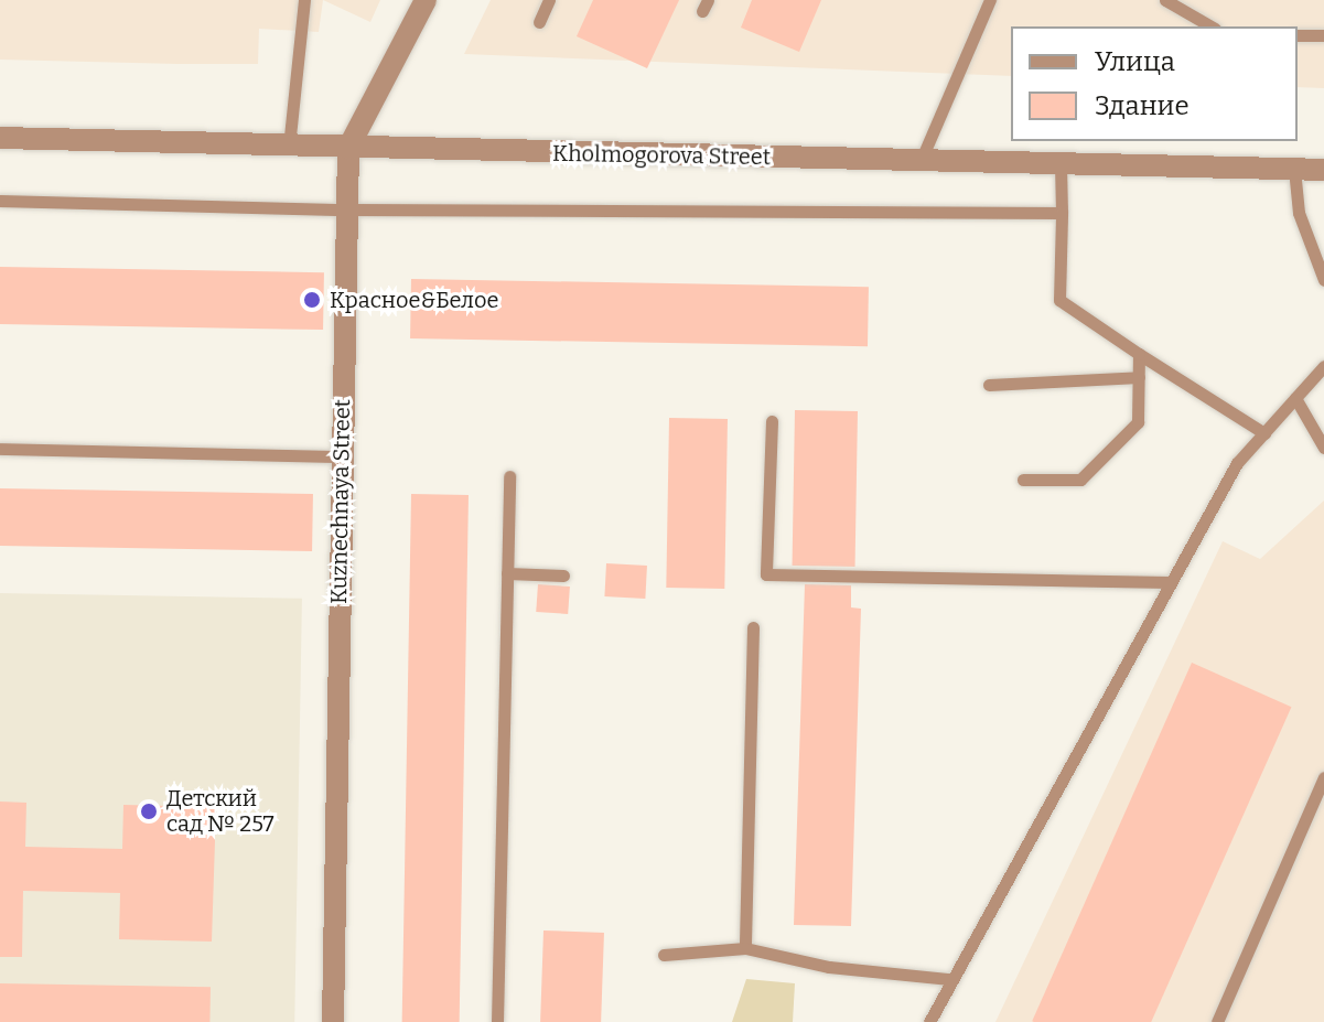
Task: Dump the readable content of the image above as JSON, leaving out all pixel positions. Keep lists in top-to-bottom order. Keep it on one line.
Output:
{"streets":{"street":["Kholmogorova Street","Kuznechnaya Street"]},"crossings":[["Kholmogorova Street","Kuznechnaya Street"]],"places":["Красное&Белое","Детский сад № 257"],"legend":["Улица","Здание"]}
